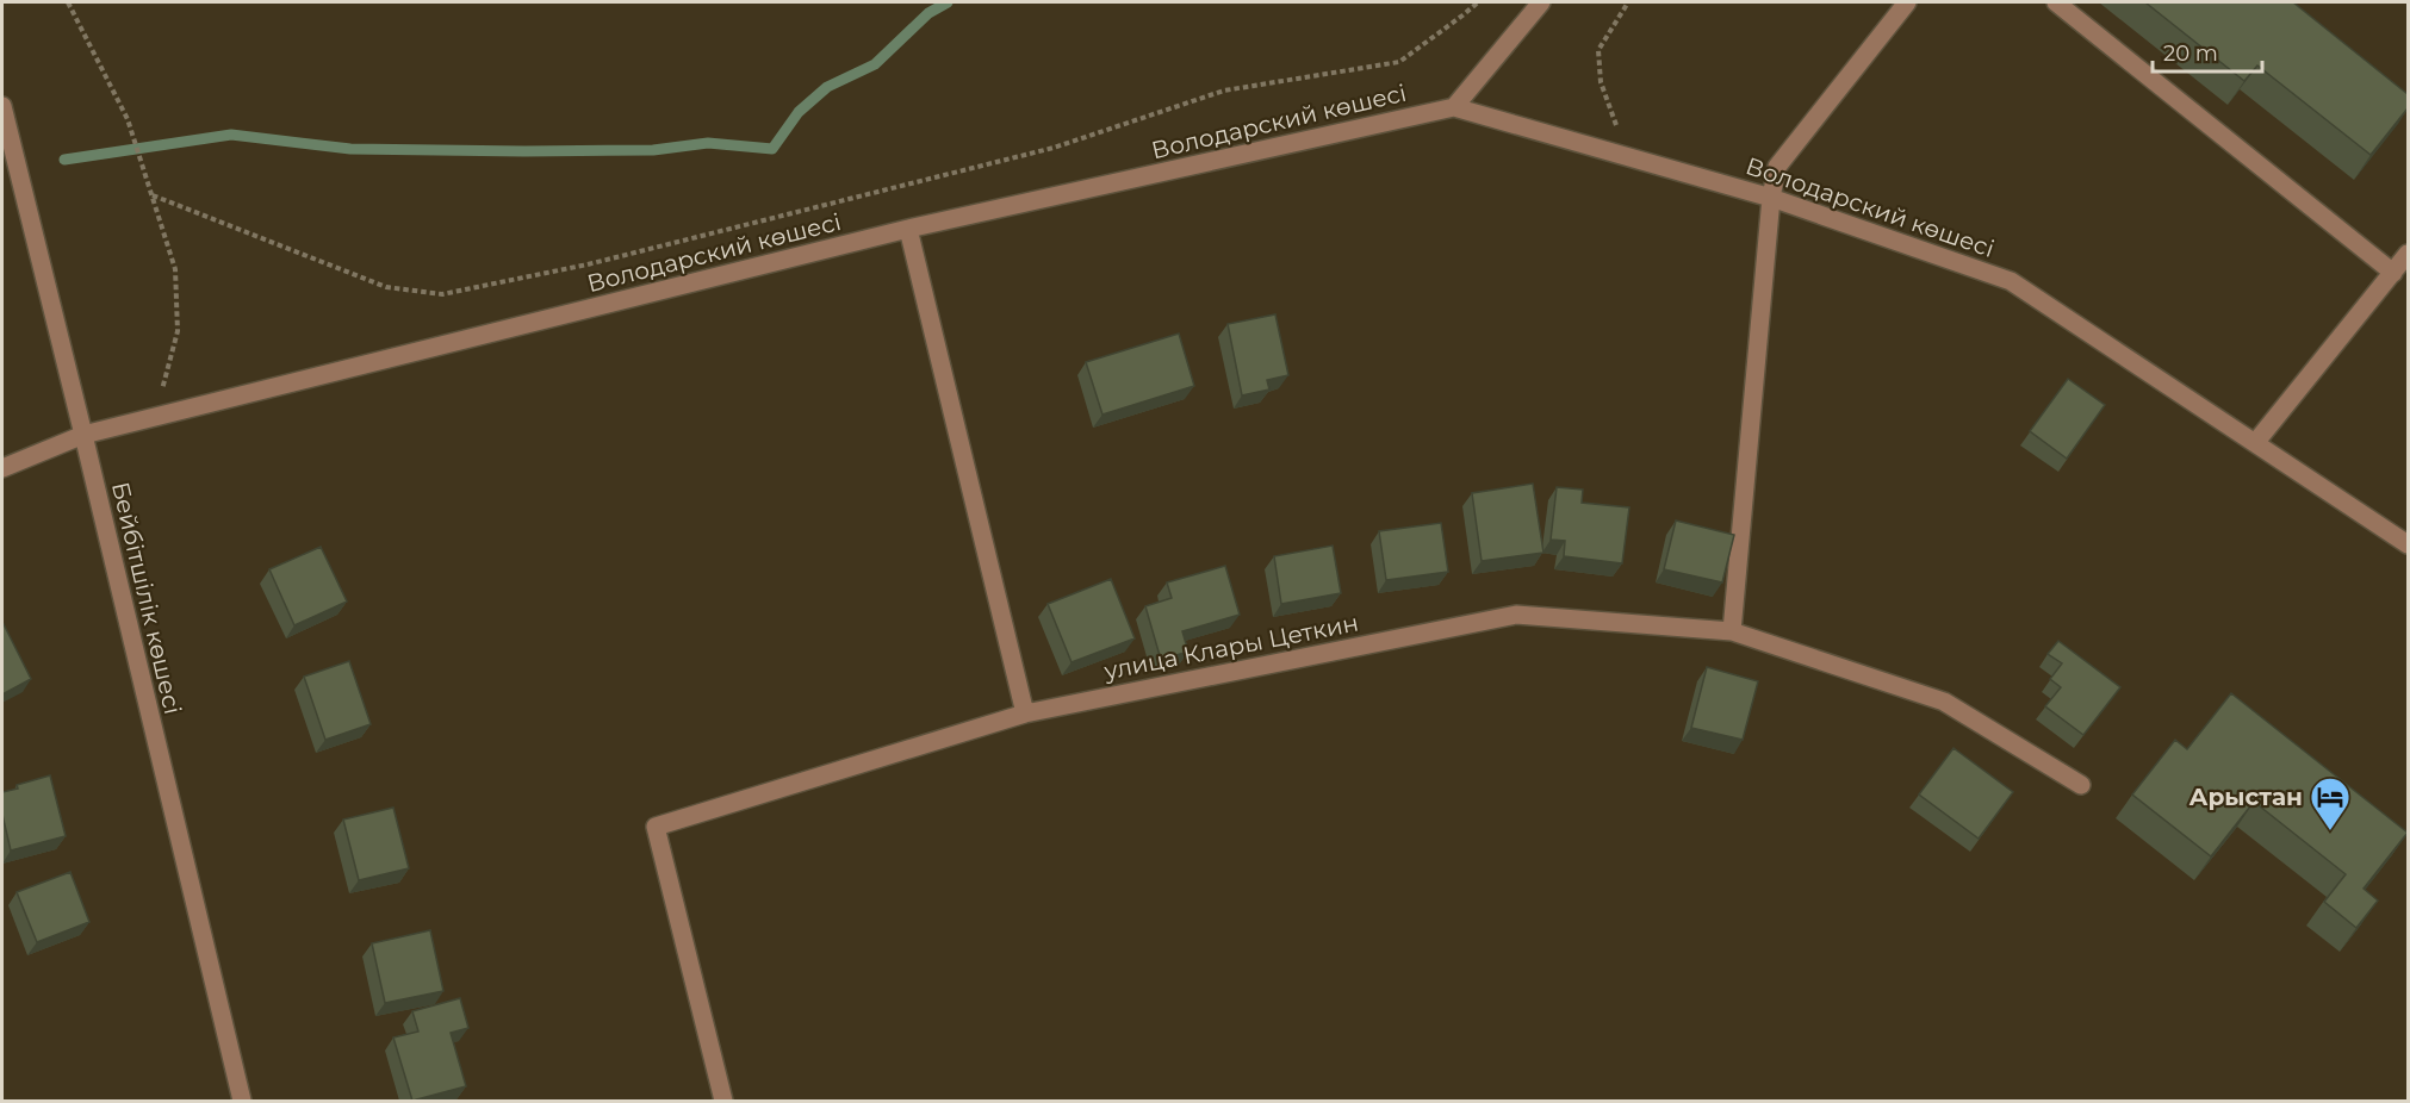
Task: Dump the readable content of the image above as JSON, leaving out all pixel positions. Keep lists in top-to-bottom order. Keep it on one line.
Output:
{"streets":{"street":["Володарский көшесі","Бейбітшілік көшесі","улица Клары Цеткин"]},"crossings":[["Володарский көшесі","Бейбітшілік көшесі"]],"places":{"hotel":["Арыстан"]},"scale_bar":"20 m"}
